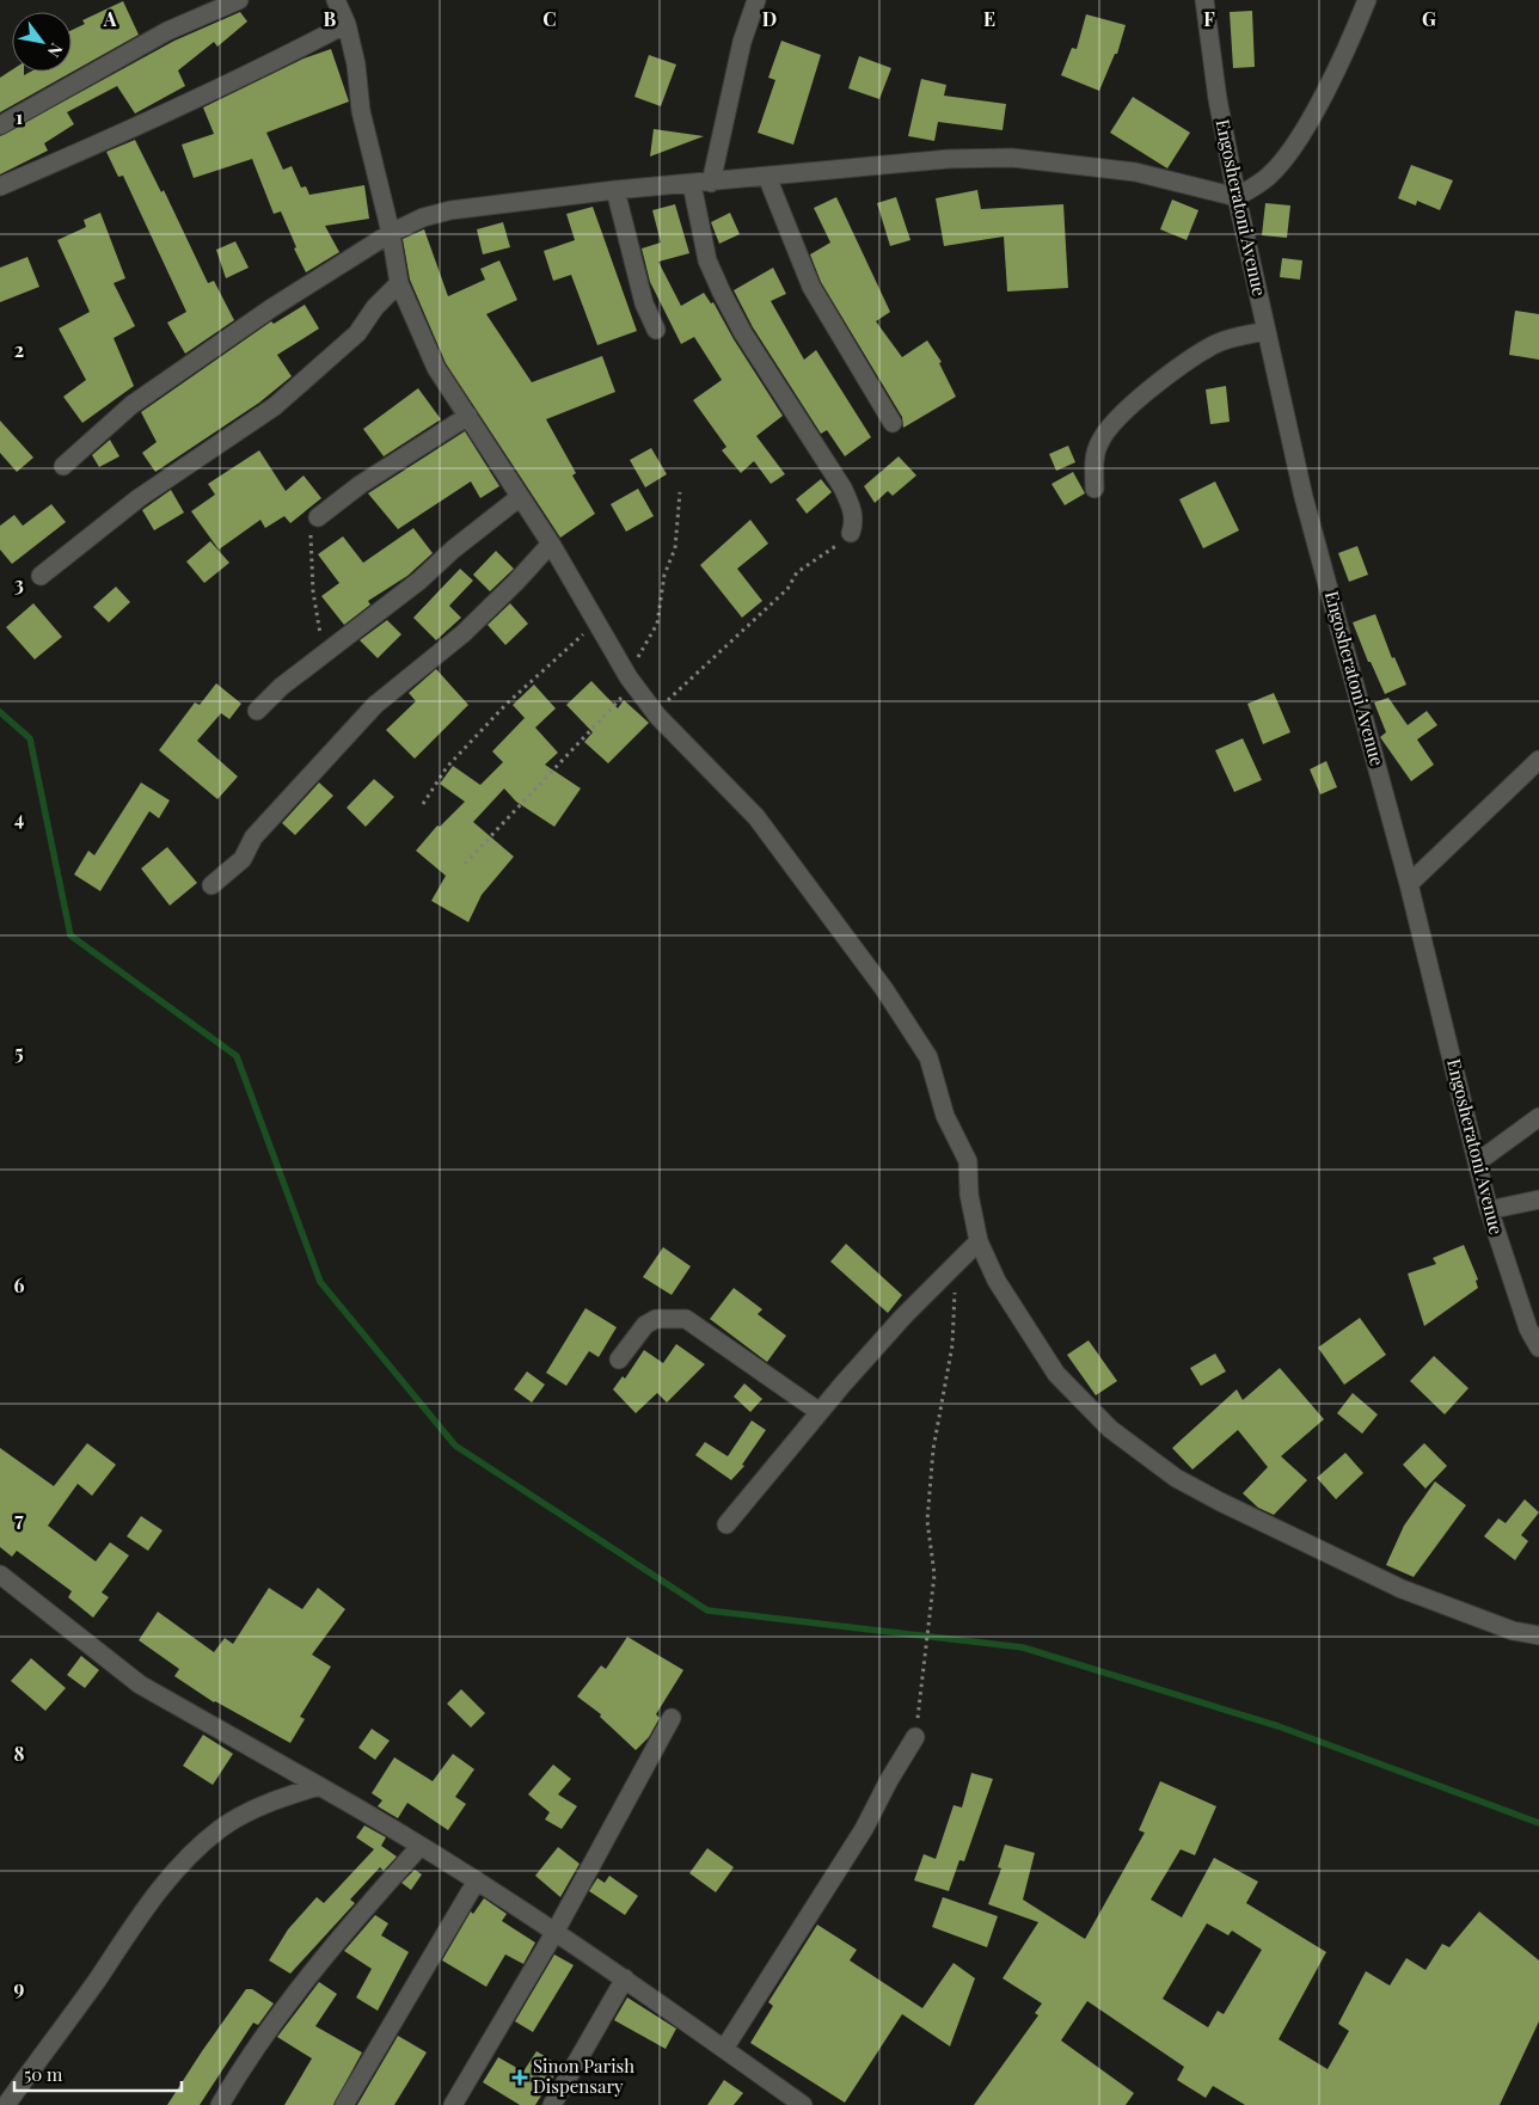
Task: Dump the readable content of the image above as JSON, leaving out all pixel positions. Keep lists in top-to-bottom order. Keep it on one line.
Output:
{"streets":{"street":["Engosheratoni Avenue"]},"places":{"health":["Sinon Parish Dispensary"]},"scale_bar":"50 m","north":"bottom right","grid":{"columns":["A","B","C","D","E","F","G"],"rows":["1","2","3","4","5","6","7","8","9"]}}
